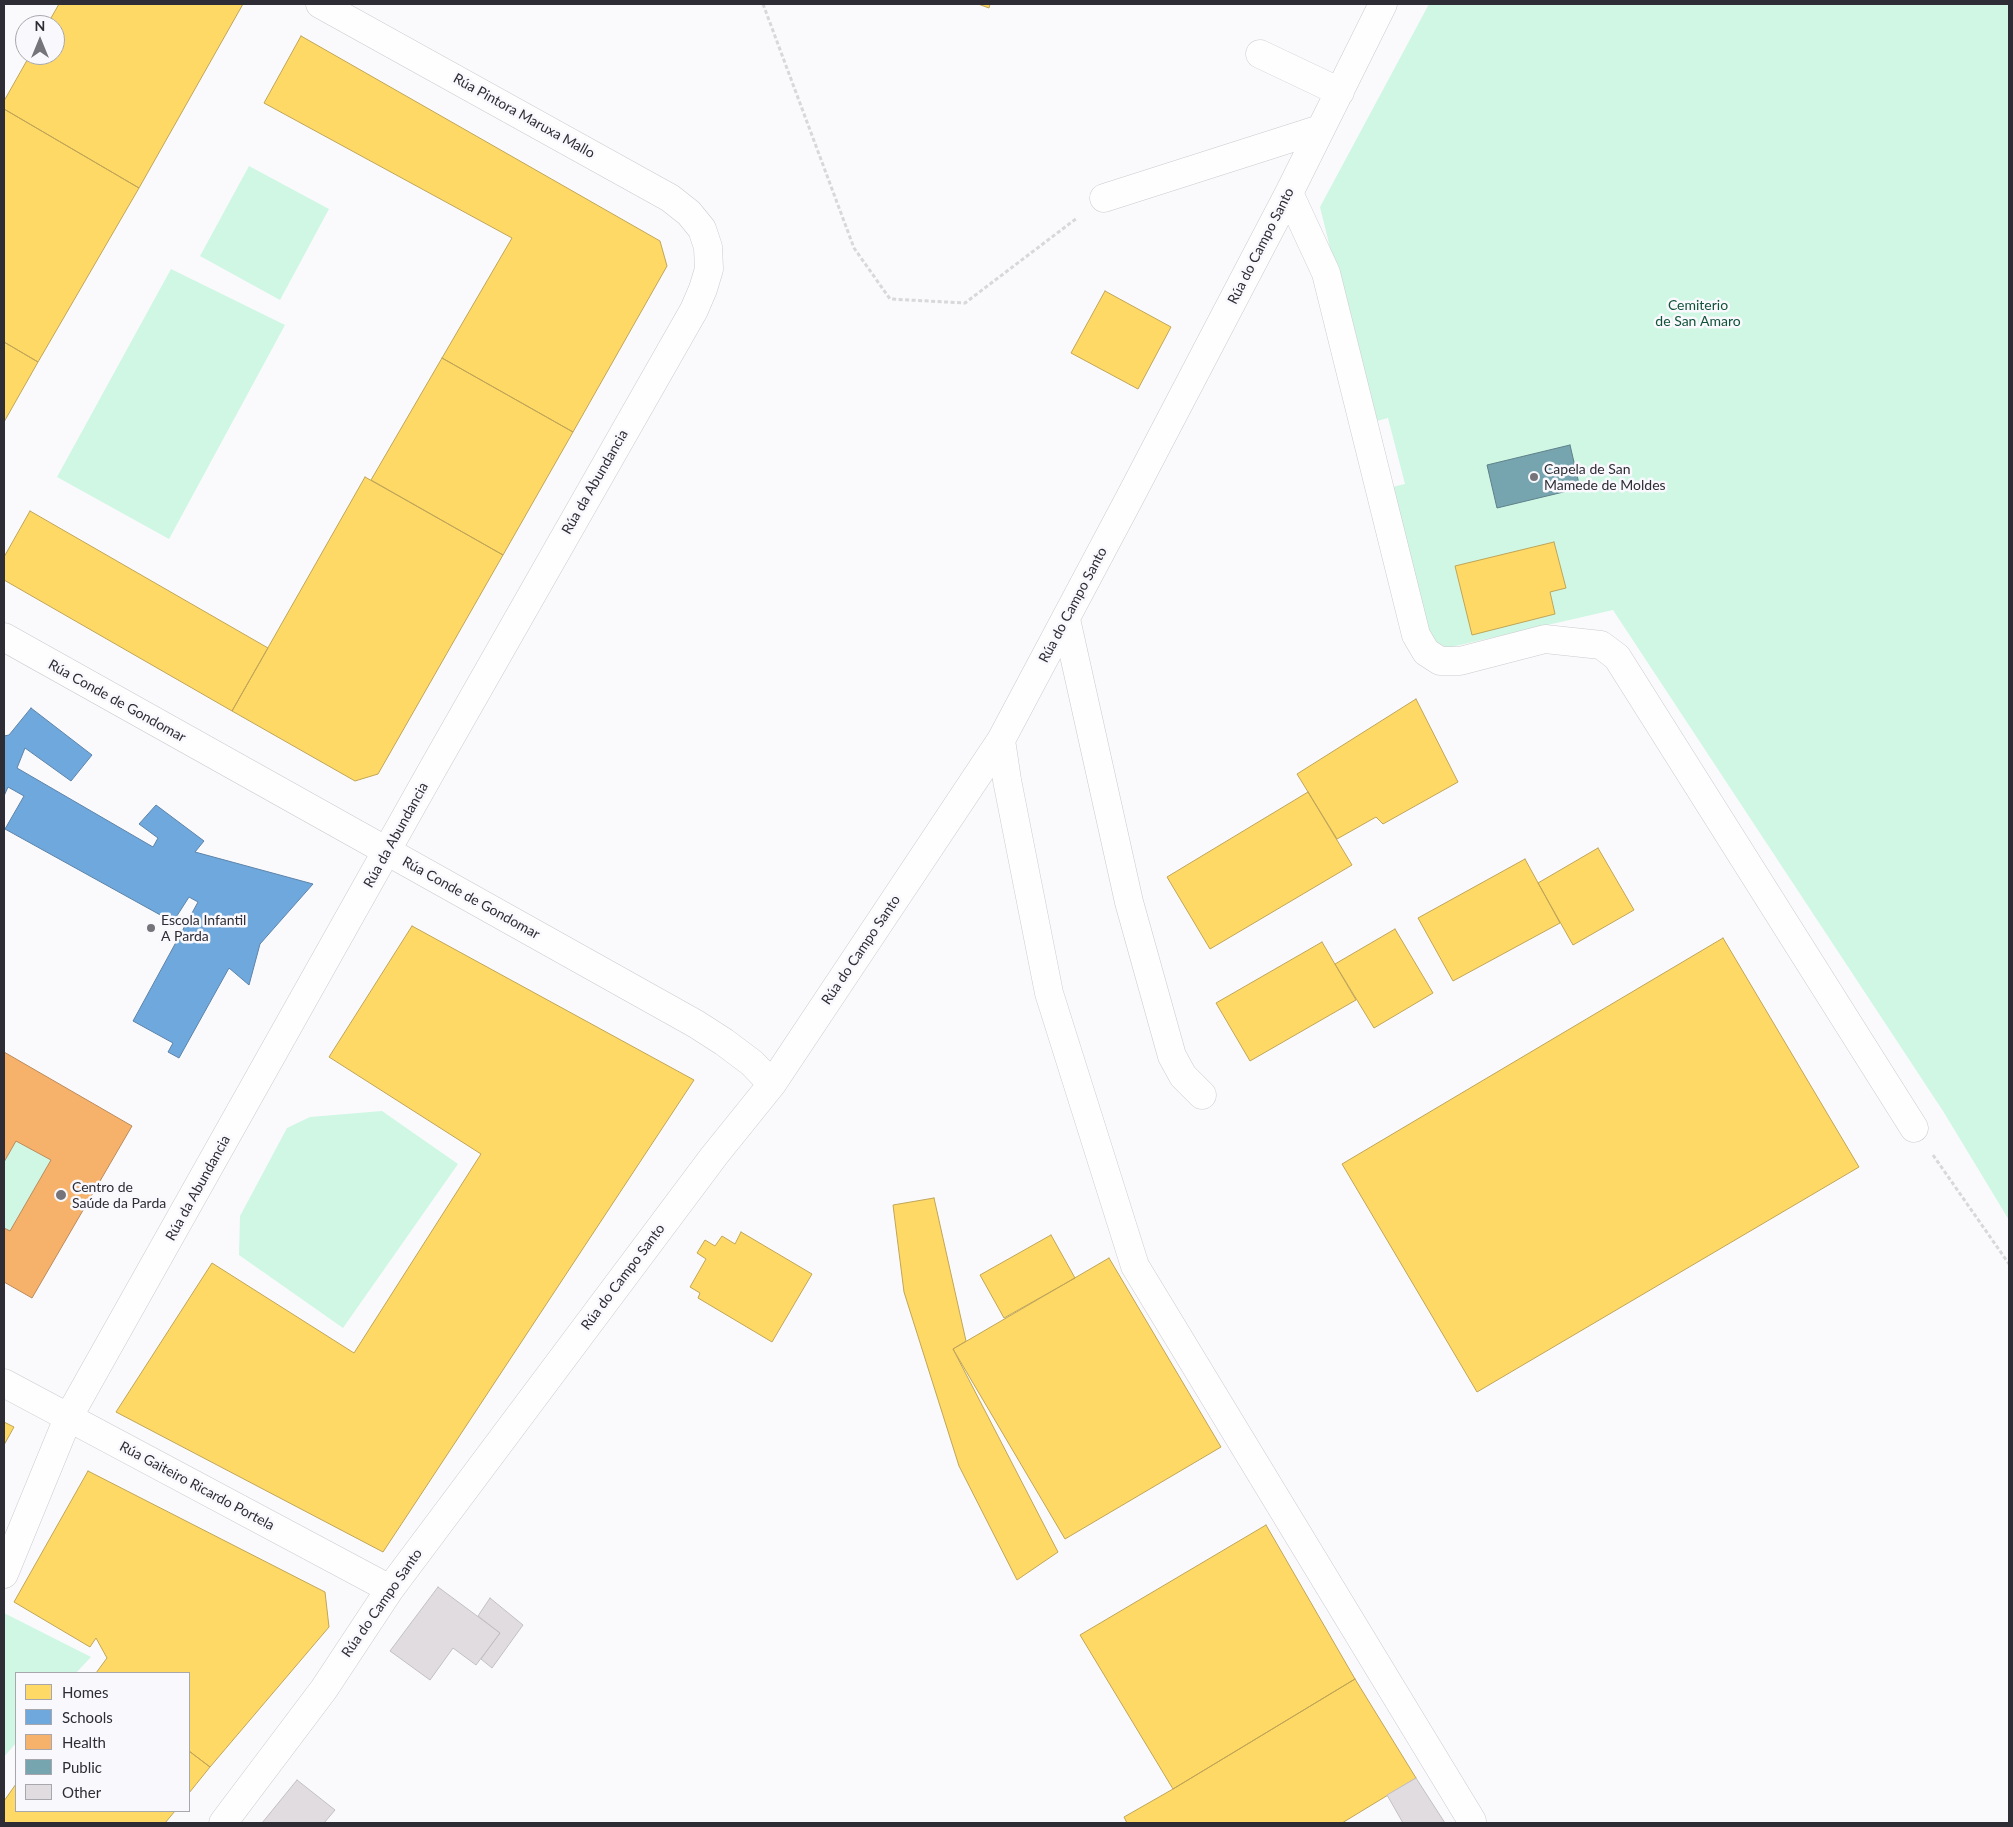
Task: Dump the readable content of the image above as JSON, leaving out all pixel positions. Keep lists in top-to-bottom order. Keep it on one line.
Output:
{"streets":{"street":["Rúa Pintora Maruxa Mallo","Rúa do Campo Santo","Rúa da Abundancia","Rúa Conde de Gondomar","Rúa Gaiteiro Ricardo Portela"]},"crossings":[["Rúa Pintora Maruxa Mallo","Rúa da Abundancia"],["Rúa do Campo Santo","Rúa Conde de Gondomar"],["Rúa do Campo Santo","Rúa Gaiteiro Ricardo Portela"],["Rúa da Abundancia","Rúa Conde de Gondomar"],["Rúa da Abundancia","Rúa Gaiteiro Ricardo Portela"]],"parks":["Cemiterio de San Amaro"],"places":["Capela de San Mamede de Moldes","Escola Infantil A Parda","Centro de Saúde da Parda"],"legend":["Homes","Schools","Health","Public","Other"],"north":"top"}
